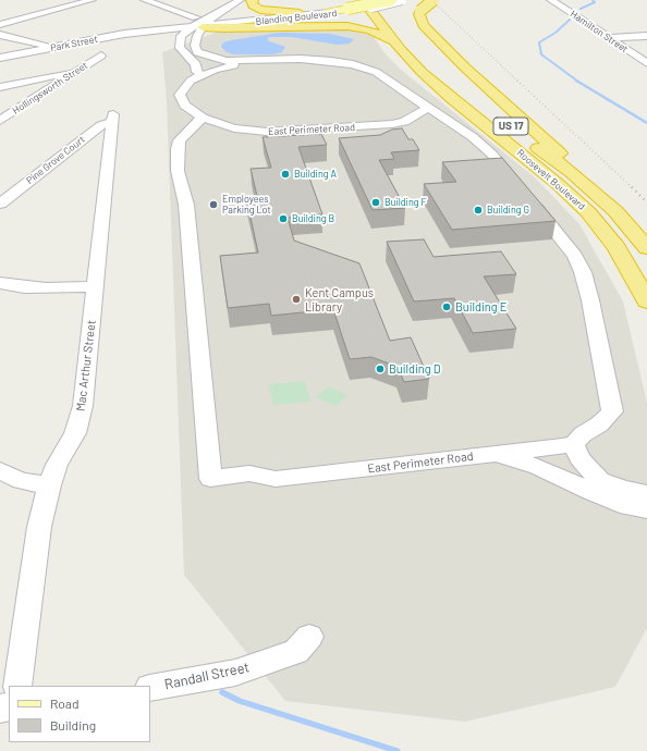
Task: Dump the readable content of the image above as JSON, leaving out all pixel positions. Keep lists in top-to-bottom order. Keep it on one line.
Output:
{"streets":{"highway":["US 17","Roosevelt Boulevard"],"main road":["Blanding Boulevard"],"street":["Hamilton Street","Park Street","Hollingsworth Street","East Perimeter Road","Pine Grove Court","Mac Arthur Street","Randall Street"]},"crossings":[["Blanding Boulevard","Park Street"],["Pine Grove Court","Mac Arthur Street"]],"places":["Building A","Building F","Employees Parking Lot","Building G","Building B","Kent Campus Library","Building E","Building D"],"legend":["Road","Building"]}
